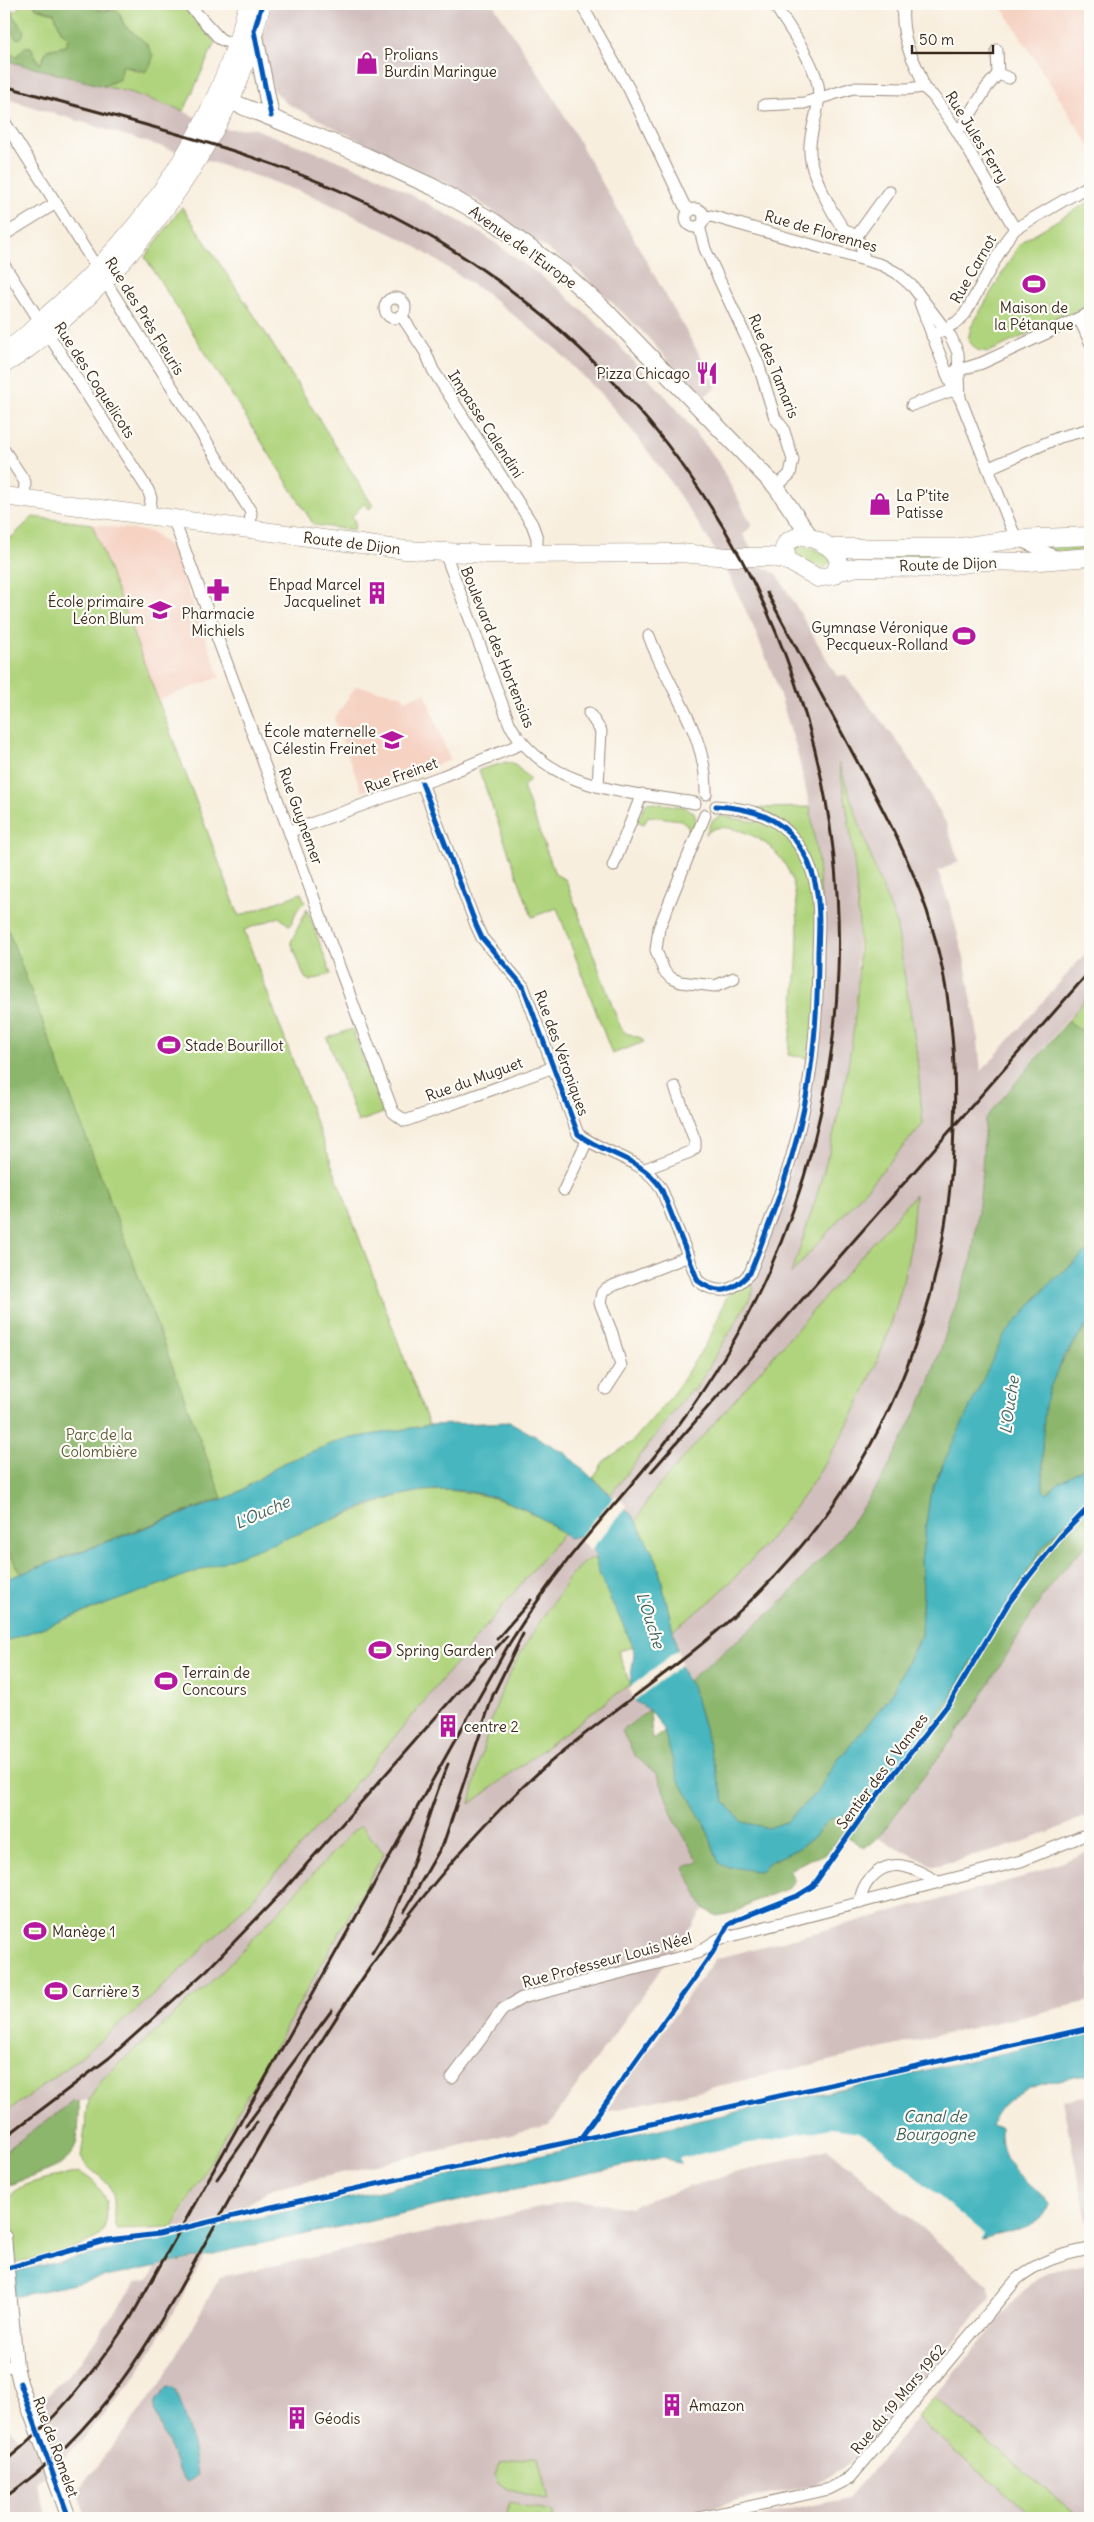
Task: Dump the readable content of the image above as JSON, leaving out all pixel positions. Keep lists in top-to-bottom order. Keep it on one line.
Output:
{"streets":{"main road":["Avenue de l'Europe","Route de Dijon"],"street":["Rue Jules Ferry","Rue de Florennes","Rue Carnot","Rue des Près Fleuris","Rue des Tamaris","Rue des Coquelicots","Impasse Calendini","Boulevard des Hortensias","Rue Freinet","Rue Guynemer","Rue des Véroniques","Rue du Muguet","Rue Professeur Louis Néel","Rue du 19 Mars 1962","Rue de Romelet"],"cycle path":["Sentier des 6 Vannes"]},"crossings":[["Rue Jules Ferry","Rue Carnot"],["Rue de Florennes","Rue Carnot"],["Rue de Florennes","Rue des Tamaris"],["Rue de Florennes","Route de Dijon"],["Avenue de l'Europe","Rue des Tamaris"],["Avenue de l'Europe","Route de Dijon"],["Rue des Près Fleuris","Route de Dijon"],["Rue des Coquelicots","Route de Dijon"],["Impasse Calendini","Route de Dijon"],["Route de Dijon","Boulevard des Hortensias"],["Route de Dijon","Rue Guynemer"],["Boulevard des Hortensias","Rue Freinet"],["Boulevard des Hortensias","Rue des Véroniques"],["Rue Freinet","Rue Guynemer"],["Rue Freinet","Rue des Véroniques"],["Rue Guynemer","Rue du Muguet"],["Rue des Véroniques","Rue du Muguet"]],"water":["L'Ouche","Canal de Bourgogne"],"parks":["Parc de la Colombière"],"places":{"shop":["Prolians Burdin Maringue","La P'tite Patisse"],"sports":["Maison de la Pétanque","Gymnase Véronique Pecqueux-Rolland","Stade Bourillot","Spring Garden","Terrain de Concours","Manège 1","Carrière 3"],"restaurant":["Pizza Chicago"],"pharmacy":["Pharmacie Michiels"],"building":["Ehpad Marcel Jacquelinet","centre 2","Amazon","Géodis"],"school or university":["École primaire Léon Blum","École maternelle Célestin Freinet"]},"scale_bar":"50 m"}
